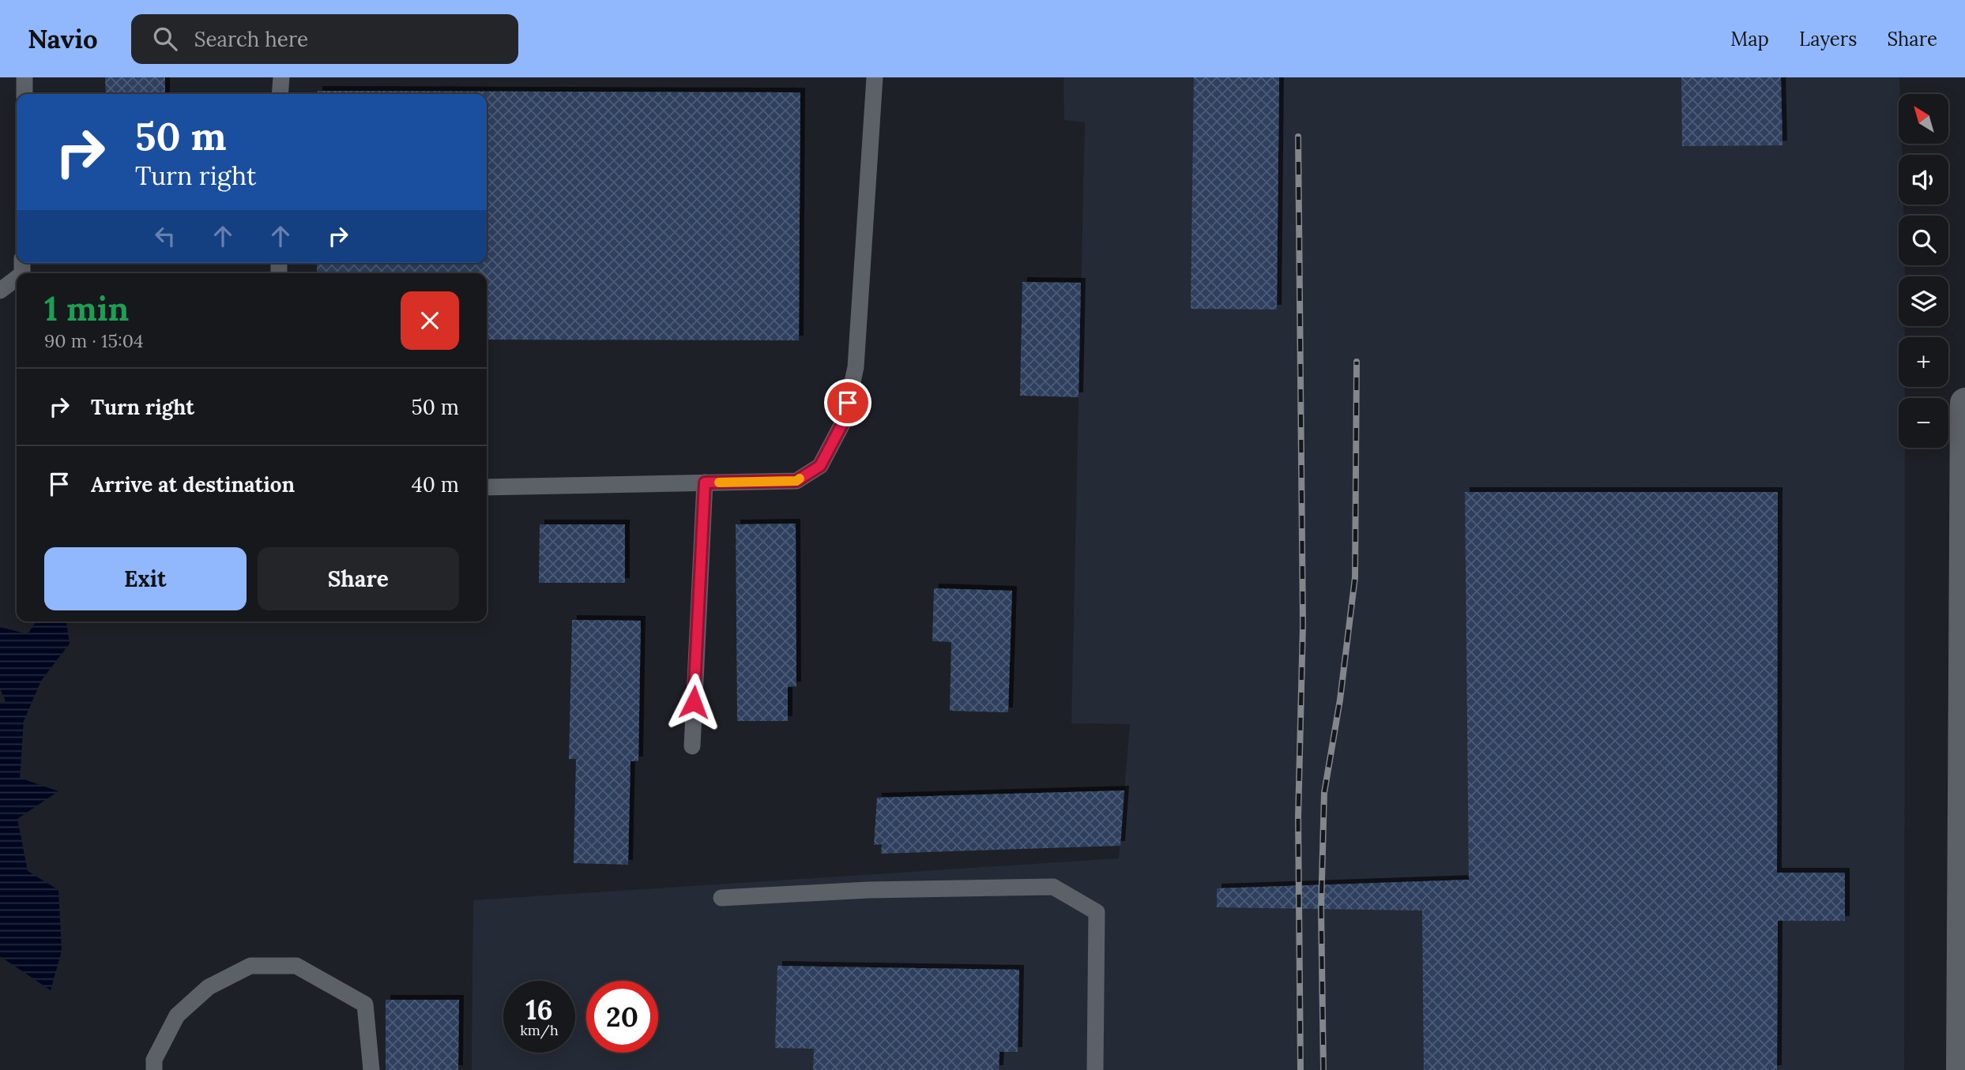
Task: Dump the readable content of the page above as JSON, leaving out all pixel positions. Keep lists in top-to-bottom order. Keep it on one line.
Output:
{"north":"top left","page":{"header":"Navio","search":"Search here","nav":["Map","Layers","Share"],"map_buttons":["+","−"],"turn":["50 m","Turn right"],"heading":["1 min","90 m · 15:04"],"list":[{"name":"Turn right","value":"50 m"},{"name":"Arrive at destination","value":"40 m"}],"buttons":["Exit","Share"],"speed":"16 km/h","limit":"20"}}
